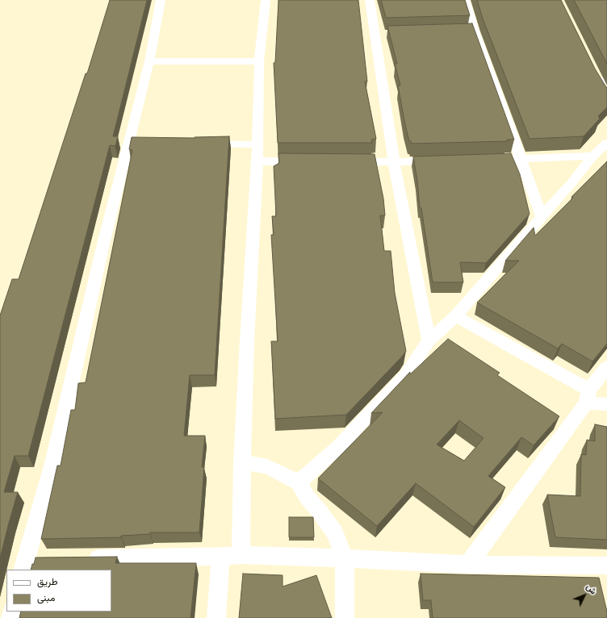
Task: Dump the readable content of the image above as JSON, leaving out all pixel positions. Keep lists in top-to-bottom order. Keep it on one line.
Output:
{"legend":["طريق","مبنى"],"north":"top right"}
